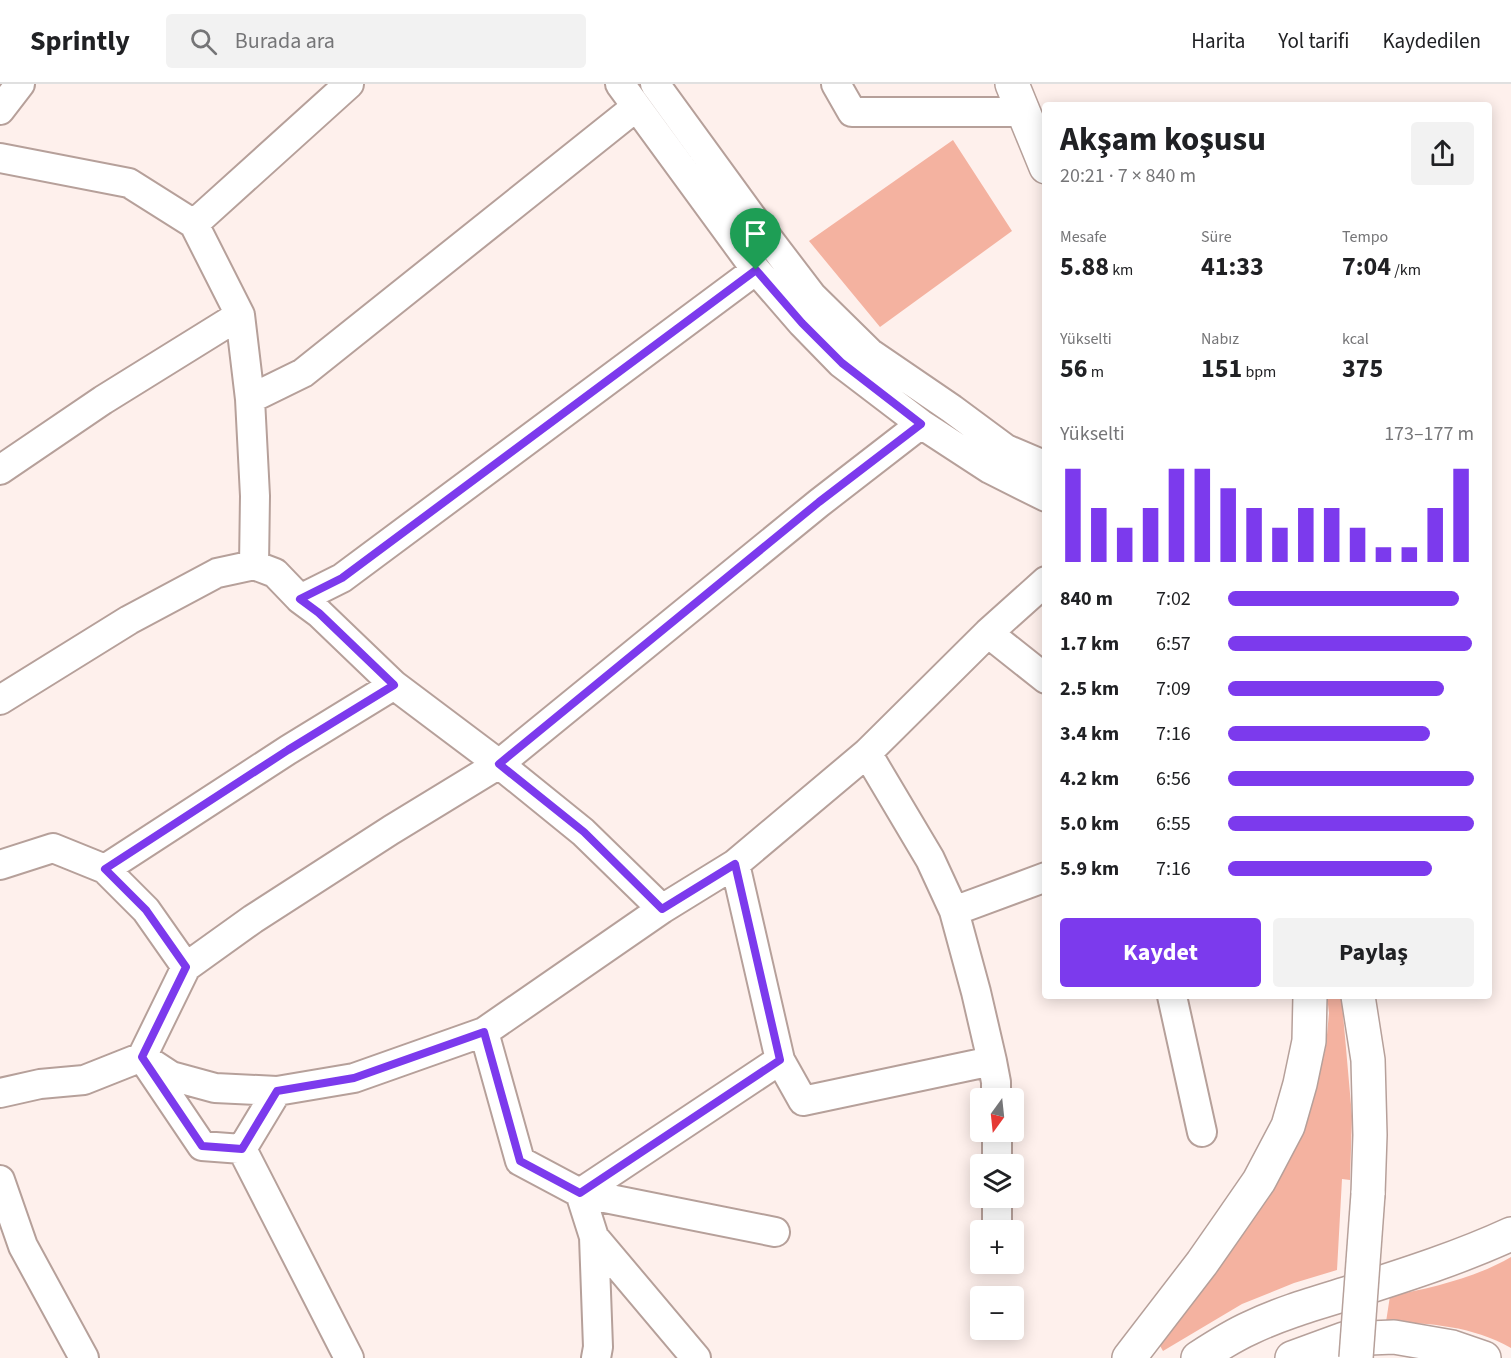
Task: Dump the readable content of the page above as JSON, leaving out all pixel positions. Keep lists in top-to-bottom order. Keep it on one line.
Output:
{"north":"bottom","page":{"header":"Sprintly","search":"Burada ara","nav":["Harita","Yol tarifi","Kaydedilen"],"heading":["Akşam koşusu","20:21 · 7 × 840 m"],"stats":[["Mesafe","5.88 km"],["Süre","41:33"],["Tempo","7:04 /km"],["Yükselti","56 m"],["Nabız","151 bpm"],["kcal","375"]],"chart":["Yükselti","173–177 m"],"list":[{"name":"840 m","note":"7:02"},{"name":"1.7 km","note":"6:57"},{"name":"2.5 km","note":"7:09"},{"name":"3.4 km","note":"7:16"},{"name":"4.2 km","note":"6:56"},{"name":"5.0 km","note":"6:55"},{"name":"5.9 km","note":"7:16"}],"buttons":["Kaydet","Paylaş"],"map_buttons":["+","−"]}}
